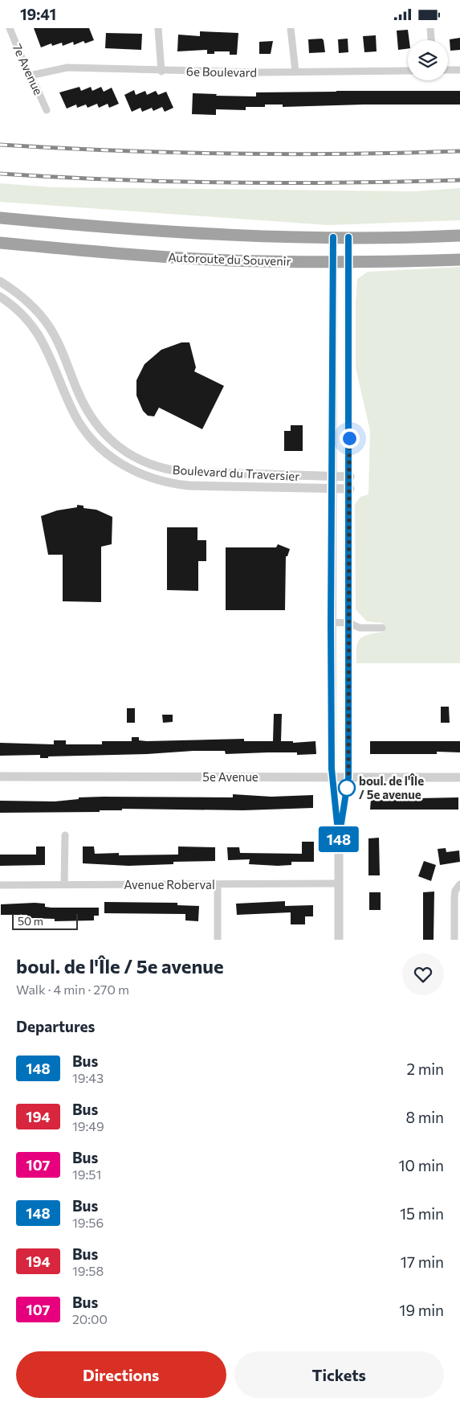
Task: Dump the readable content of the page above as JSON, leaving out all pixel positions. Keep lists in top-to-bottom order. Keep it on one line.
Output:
{"streets":{"highway":["Autoroute du Souvenir"],"street":["7e Avenue","6e Boulevard","Boulevard du Traversier","5e Avenue","Avenue Roberval"]},"crossings":[["7e Avenue","6e Boulevard"]],"places":["boul. de l'Île / 5e avenue"],"lines":["bus line 148"],"scale_bar":"50 m","page":{"status":"19:41","on_map":"148","scale":"50 m","heading":[["boul. de l'Île / 5e avenue","Walk · 4 min · 270 m"],"Departures"],"list":[{"mark":"148","name":"Bus","note":"19:43","value":"2 min"},{"mark":"194","name":"Bus","note":"19:49","value":"8 min"},{"mark":"107","name":"Bus","note":"19:51","value":"10 min"},{"mark":"148","name":"Bus","note":"19:56","value":"15 min"},{"mark":"194","name":"Bus","note":"19:58","value":"17 min"},{"mark":"107","name":"Bus","note":"20:00","value":"19 min"}],"buttons":["Directions","Tickets"]}}
